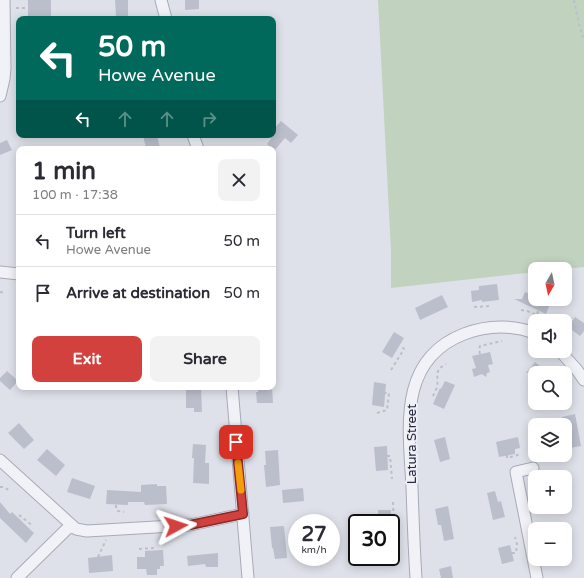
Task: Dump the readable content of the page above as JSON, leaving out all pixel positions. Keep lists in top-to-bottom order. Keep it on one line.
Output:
{"streets":{"street":["Latura Street"]},"north":"bottom","page":{"turn":["50 m","Howe Avenue"],"heading":["1 min","100 m · 17:38"],"list":[{"name":"Turn left","note":"Howe Avenue","value":"50 m"},{"name":"Arrive at destination","value":"50 m"}],"map_buttons":["+","−"],"buttons":["Exit","Share"],"speed":"27 km/h","limit":"30"}}
